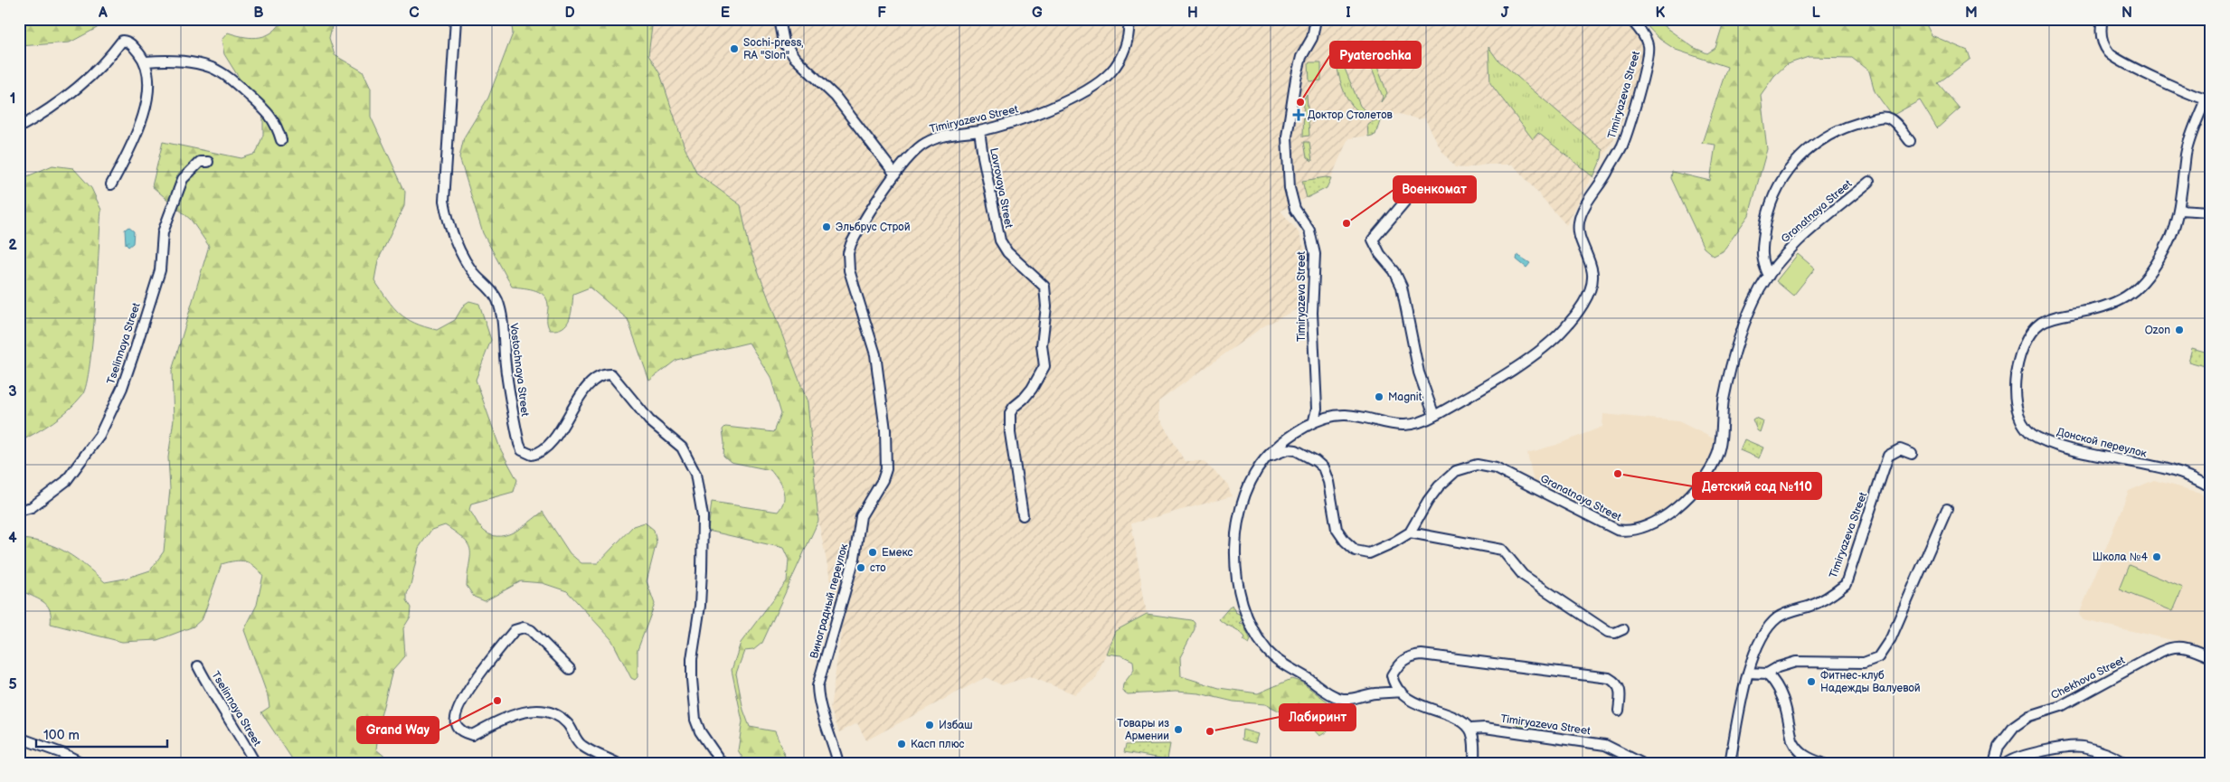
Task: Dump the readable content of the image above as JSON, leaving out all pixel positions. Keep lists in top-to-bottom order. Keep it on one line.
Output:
{"streets":{"street":["Timiryazeva Street","Lavrovaya Street","Granatnaya Street","Tselinnaya Street","Vostochnaya Street","Донской переулок","Виноградный переулок","Chekhova Street"]},"crossings":[["Timiryazeva Street","Lavrovaya Street"],["Timiryazeva Street","Granatnaya Street"],["Timiryazeva Street","Виноградный переулок"]],"places":{"other":["Sochi-press, RA \"Slon\"","Pyaterochka","Военкомат","Эльбрус Строй","Ozon","Magnit","Детский сад №110","Емекс","Школа №4","сто","Фитнес-клуб Надежды Валуевой","Grand Way","Избаш","Товары из Армении","Лабиринт","Касп плюс"],"health":["Доктор Столетов"]},"scale_bar":"100 m","grid":{"columns":["A","B","C","D","E","F","G","H","I","J","K","L","M","N"],"rows":["1","2","3","4","5"]}}
